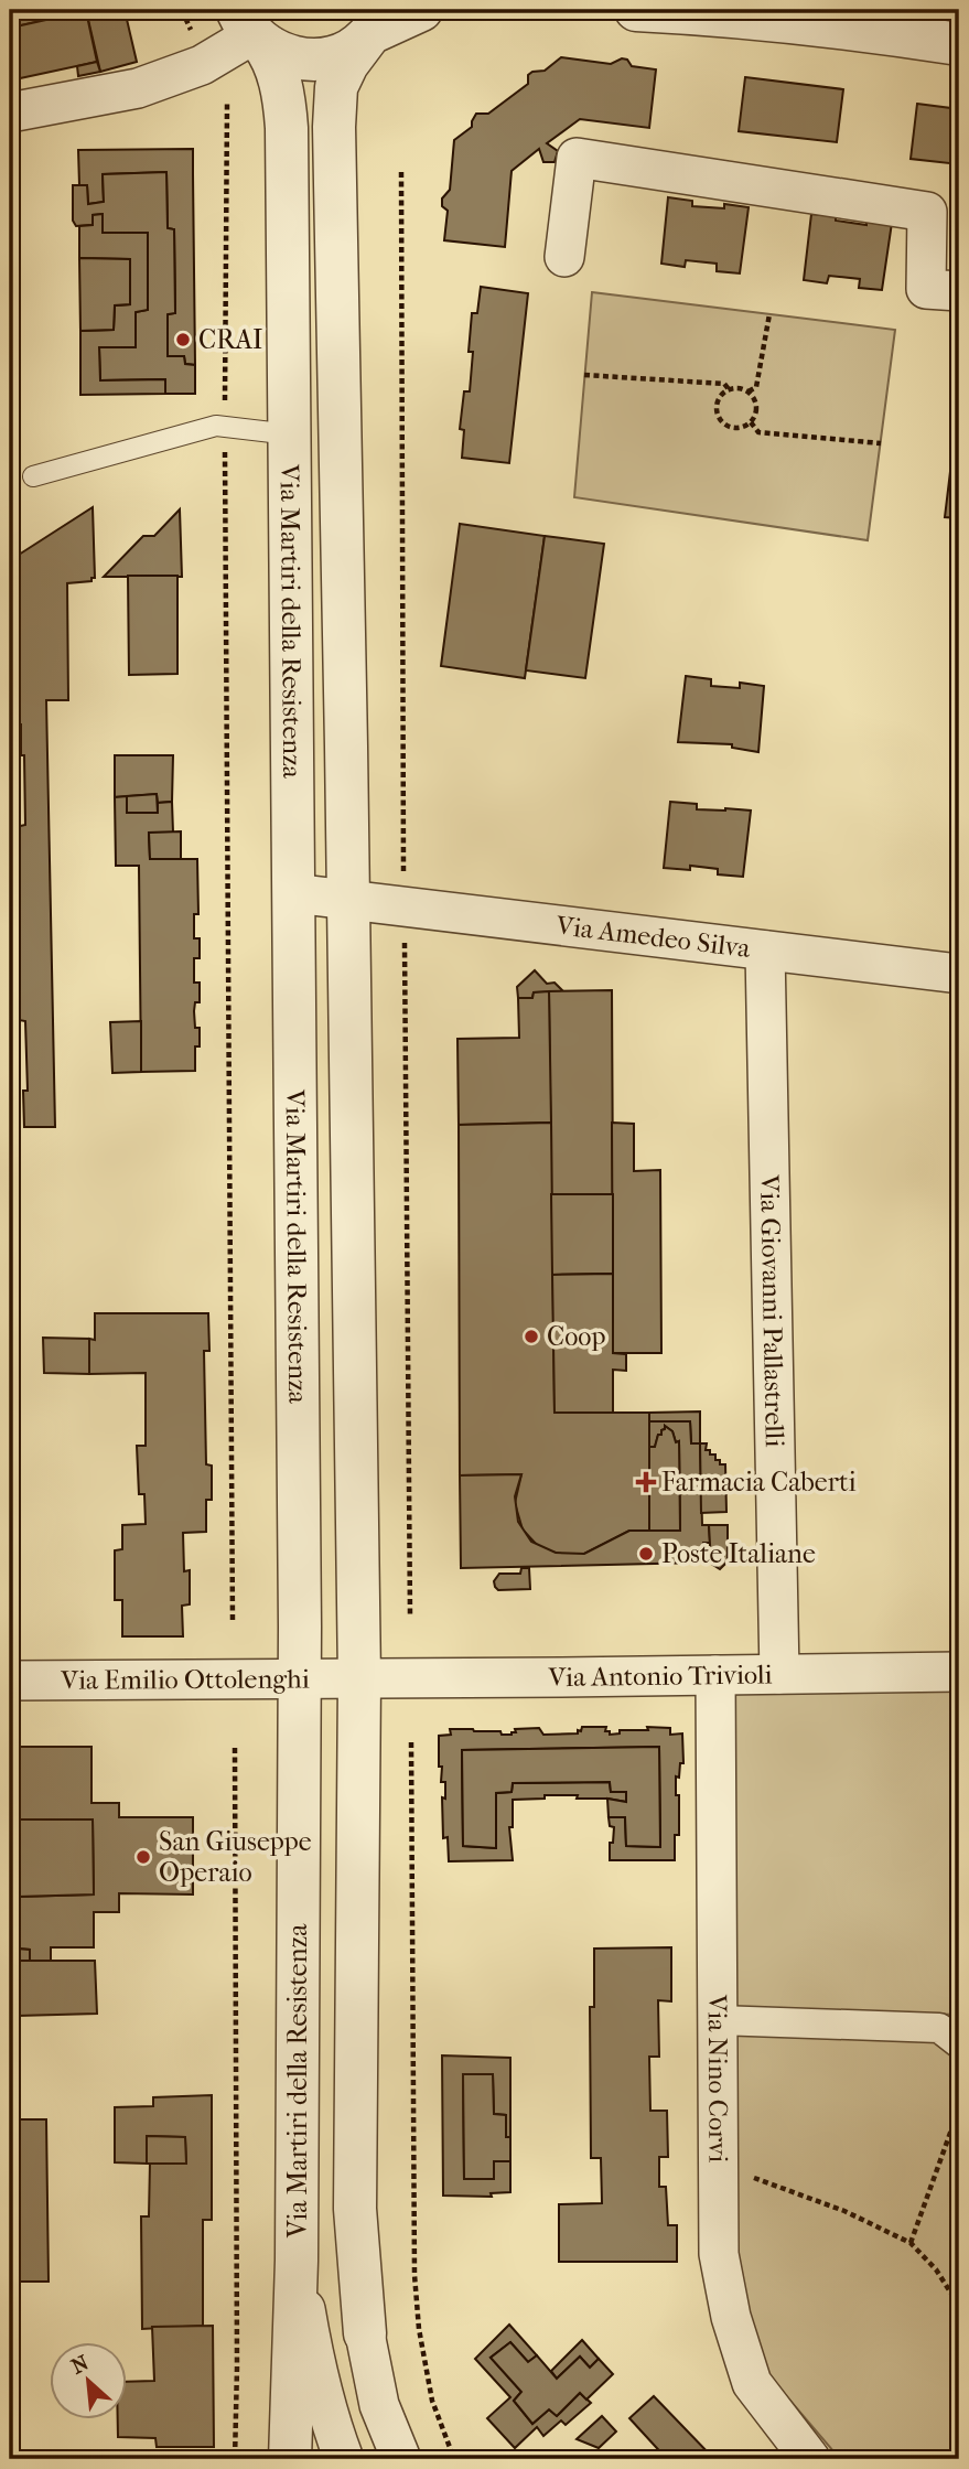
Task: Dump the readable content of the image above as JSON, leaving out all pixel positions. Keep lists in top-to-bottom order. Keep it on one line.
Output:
{"streets":{"street":["Via Martiri della Resistenza","Via Amedeo Silva","Via Giovanni Pallastrelli","Via Antonio Trivioli","Via Emilio Ottolenghi","Via Nino Corvi"]},"crossings":[["Via Martiri della Resistenza","Via Amedeo Silva"],["Via Martiri della Resistenza","Via Antonio Trivioli"],["Via Martiri della Resistenza","Via Emilio Ottolenghi"],["Via Amedeo Silva","Via Giovanni Pallastrelli"],["Via Giovanni Pallastrelli","Via Antonio Trivioli"],["Via Antonio Trivioli","Via Emilio Ottolenghi"],["Via Antonio Trivioli","Via Nino Corvi"]],"places":{"other":["CRAI","Coop","Poste Italiane","San Giuseppe Operaio"],"health":["Farmacia Caberti"]},"north":"top left"}
